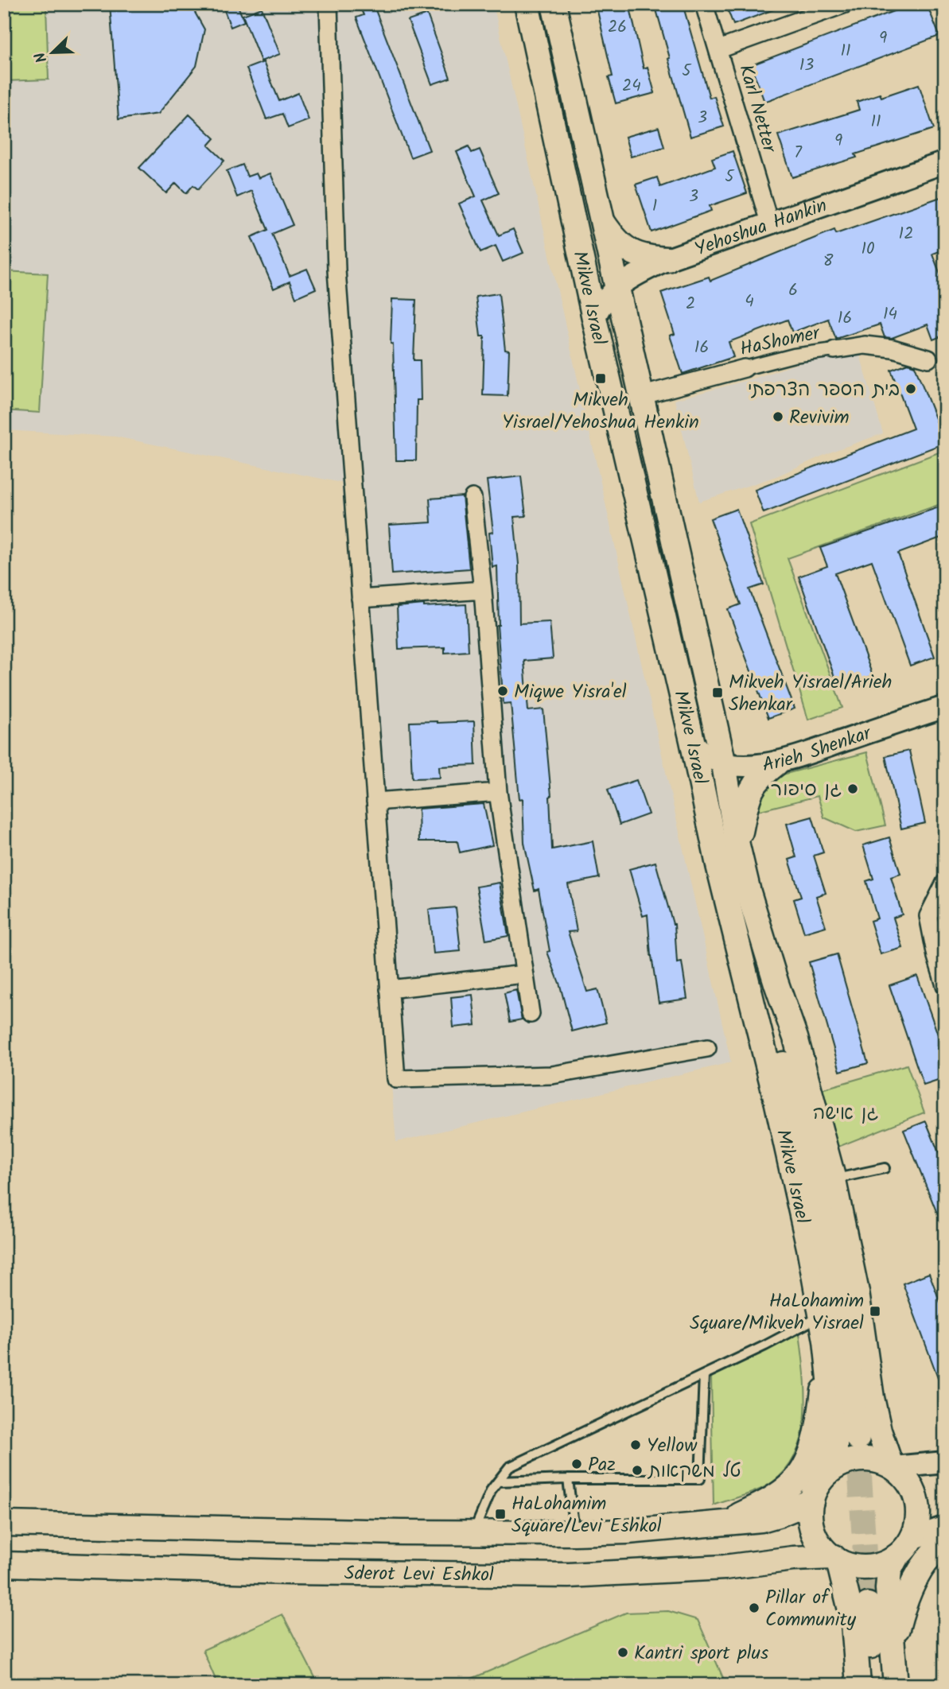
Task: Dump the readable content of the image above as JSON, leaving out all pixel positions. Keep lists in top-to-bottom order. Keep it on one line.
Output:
{"streets":{"main road":["Mikve Israel","Sderot Levi Eshkol"],"street":["Karl Netter","Yehoshua Hankin","HaShomer","Arieh Shenkar"]},"crossings":[["Karl Netter","Yehoshua Hankin"],["Yehoshua Hankin","Mikve Israel"],["Mikve Israel","HaShomer"],["Mikve Israel","Arieh Shenkar"],["Mikve Israel","Sderot Levi Eshkol"]],"parks":["גן אישה"],"places":{"transit":["Mikveh Yisrael/Yehoshua Henkin","Mikveh Yisrael/Arieh Shenkar","HaLohamim Square/Mikveh Yisrael","HaLohamim Square/Levi Eshkol"],"other":["בית הספר הצרפתי","Revivim","Miqwe Yisra'el","גן סיפור","Yellow","Paz","טל משקאות","Pillar of Community","Kantri sport plus"]},"house_numbers":["26","9","11","13","5","24","3","11","9","7","5","3","1","12","10","8","6","4","2","14","16","16"],"north":"bottom left"}
